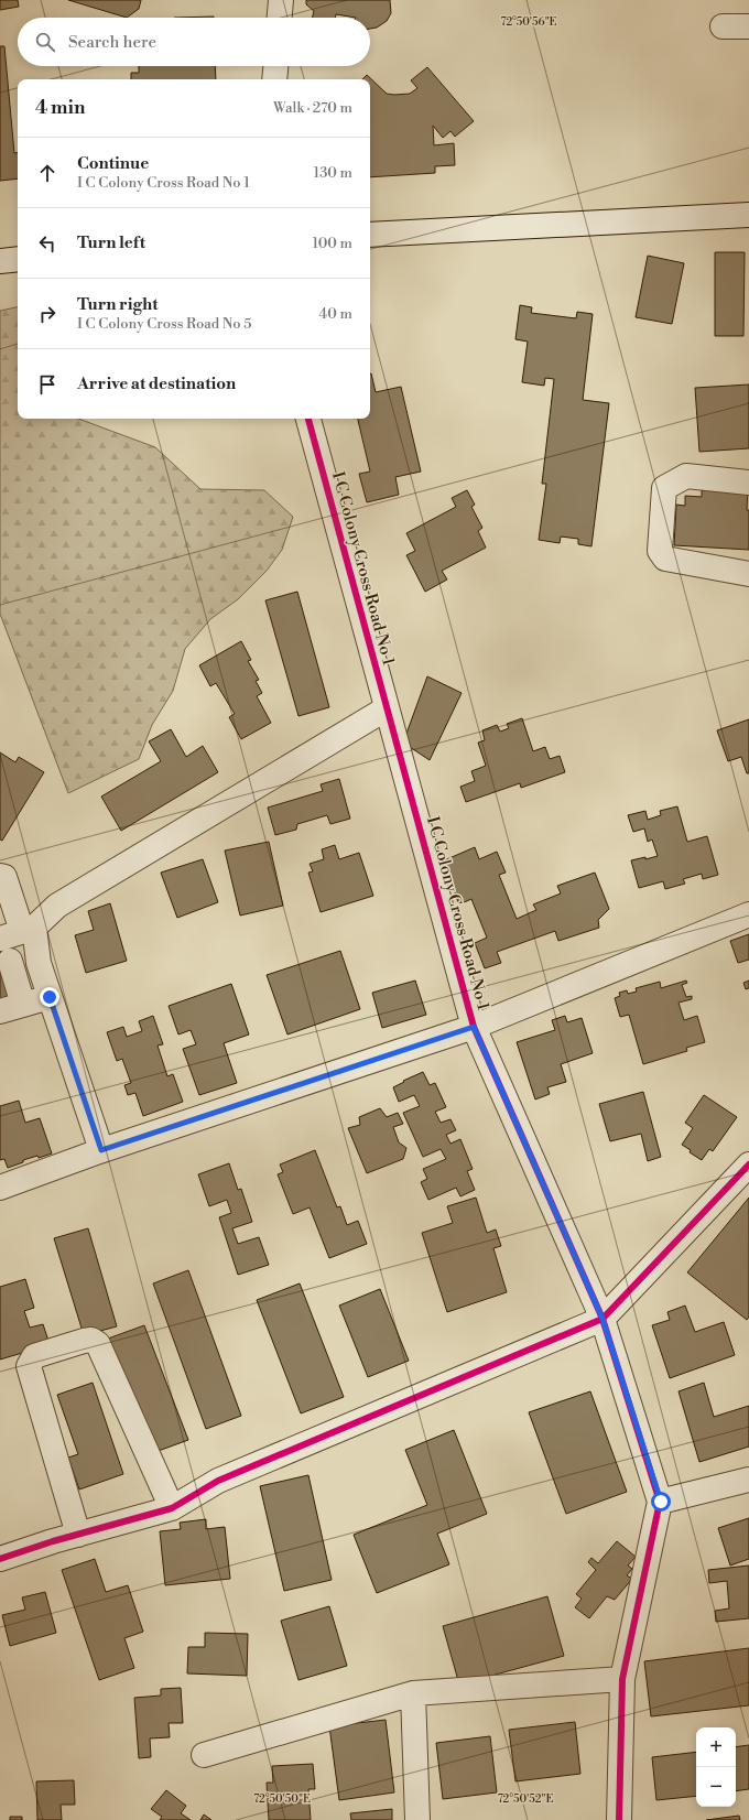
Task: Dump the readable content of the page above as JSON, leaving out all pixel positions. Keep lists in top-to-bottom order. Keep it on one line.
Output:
{"streets":{"street":["I C Colony Cross Road No 1"]},"page":{"search":"Search here","heading":["4 min","Walk · 270 m"],"list":[["Continue","I C Colony Cross Road No 1","130 m"],["Turn left","100 m"],["Turn right","I C Colony Cross Road No 5","40 m"],"Arrive at destination"],"map_buttons":["+","−"]},"coordinates":["72°50'56\"E","72°50'50\"E","72°50'52\"E"]}
